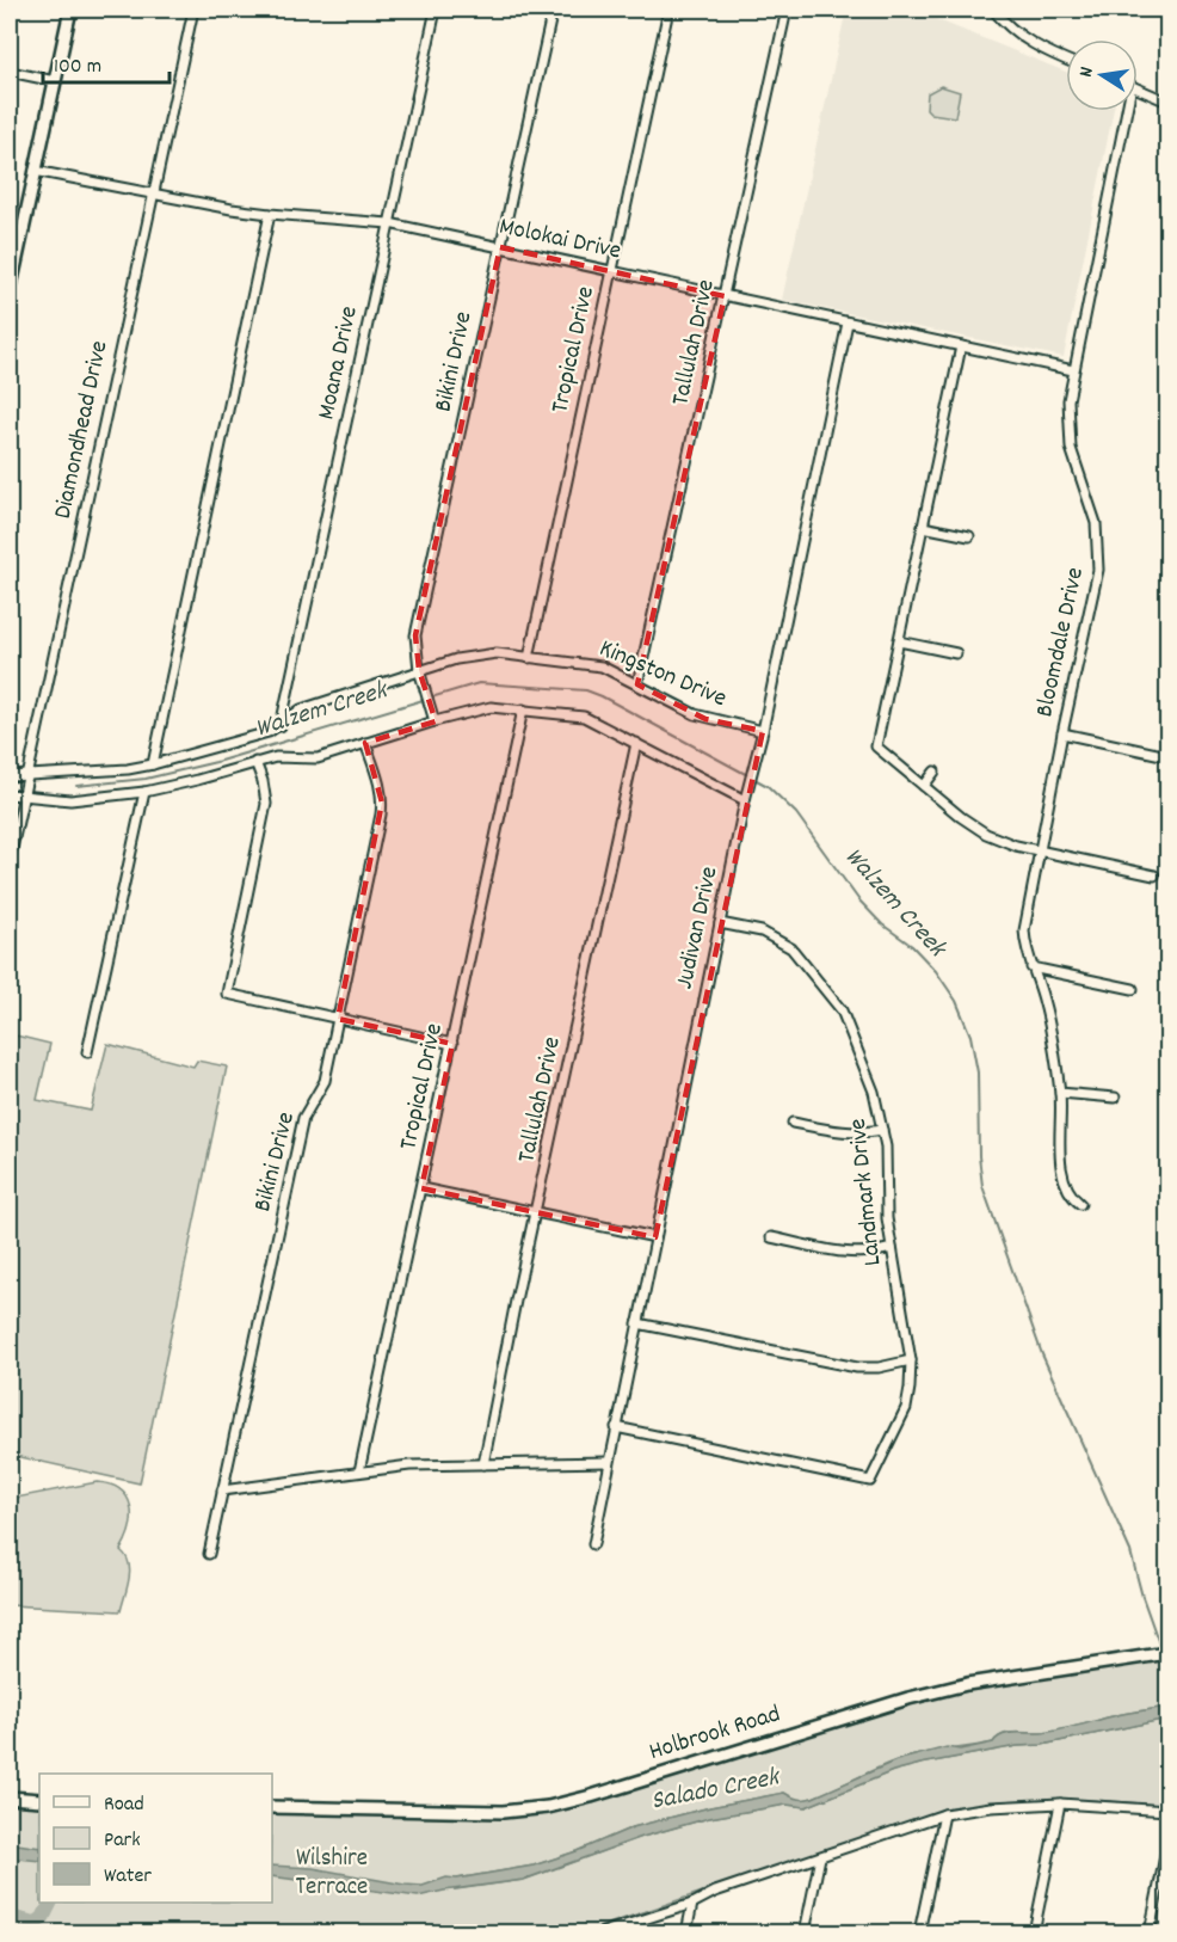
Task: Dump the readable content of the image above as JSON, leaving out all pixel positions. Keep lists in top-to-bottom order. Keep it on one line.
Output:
{"streets":{"street":["Molokai Drive","Tallulah Drive","Tropical Drive","Bikini Drive","Moana Drive","Diamondhead Drive","Bloomdale Drive","Kingston Drive","Judivan Drive","Landmark Drive","Holbrook Road"]},"crossings":[["Molokai Drive","Tallulah Drive"],["Molokai Drive","Tropical Drive"],["Molokai Drive","Bikini Drive"],["Molokai Drive","Moana Drive"],["Molokai Drive","Diamondhead Drive"],["Molokai Drive","Bloomdale Drive"],["Molokai Drive","Judivan Drive"],["Tallulah Drive","Kingston Drive"],["Tropical Drive","Kingston Drive"],["Bikini Drive","Kingston Drive"],["Moana Drive","Kingston Drive"],["Diamondhead Drive","Kingston Drive"],["Kingston Drive","Judivan Drive"],["Judivan Drive","Landmark Drive"]],"water":["Walzem Creek","Salado Creek"],"parks":["Wilshire Terrace"],"legend":["Road","Park","Water"],"scale_bar":"100 m","north":"left"}
